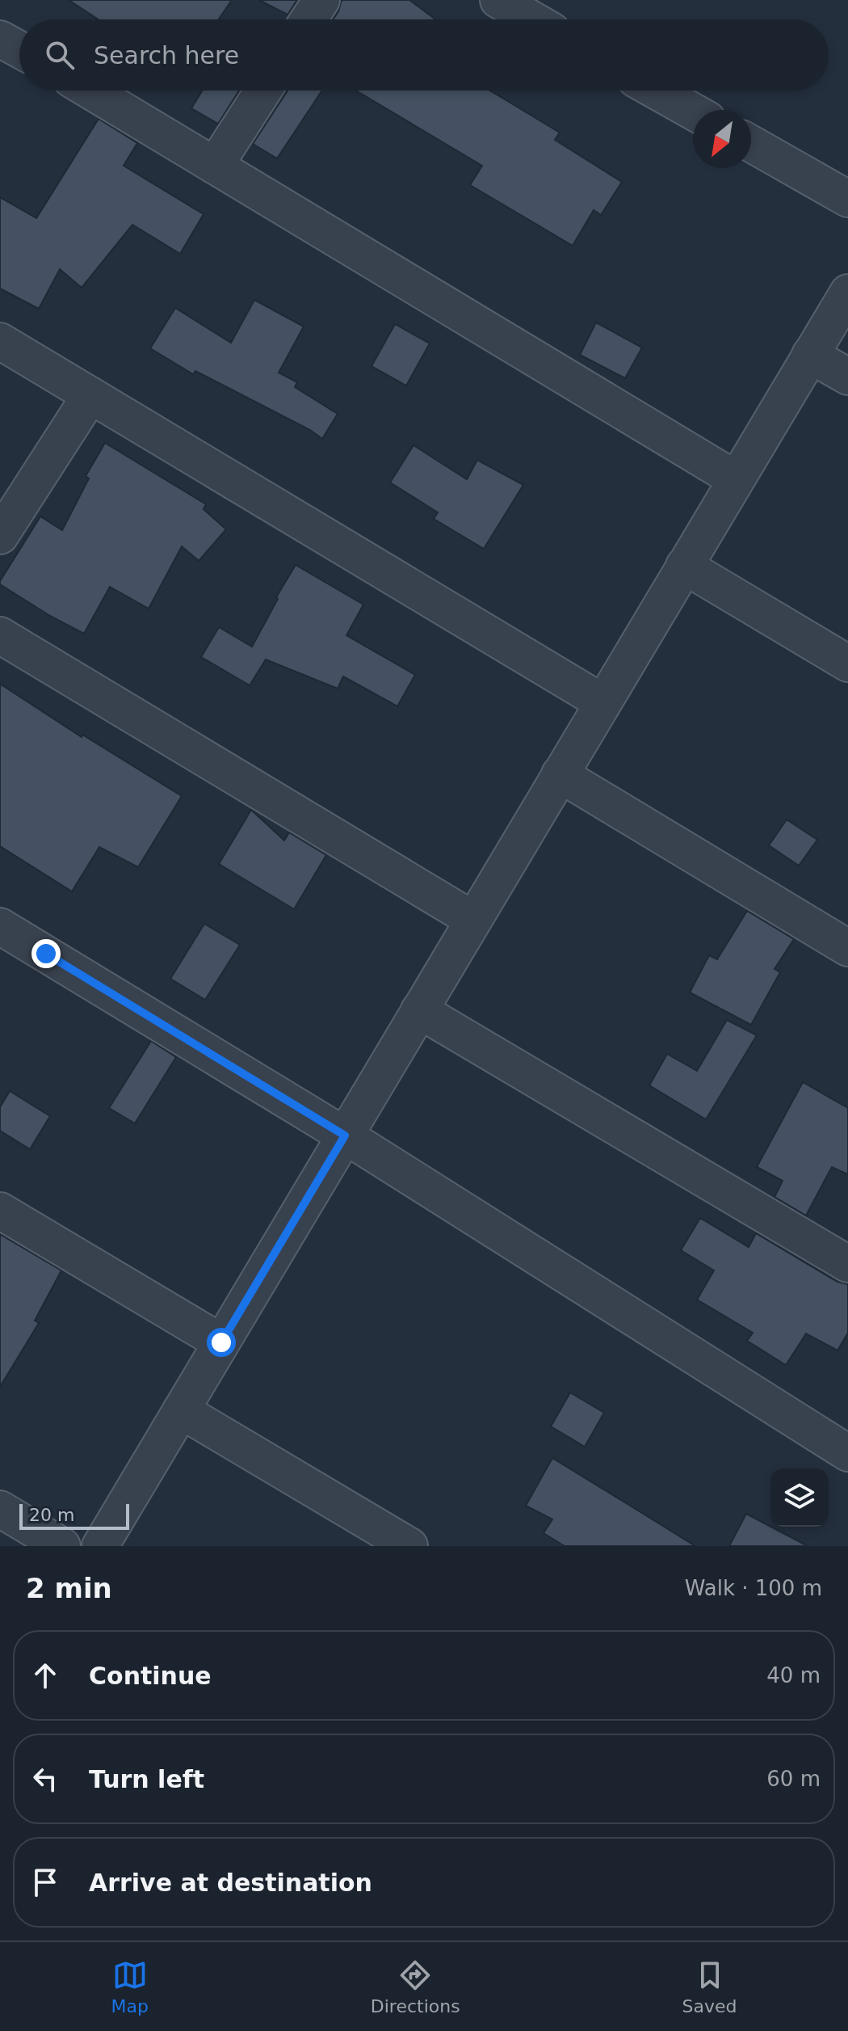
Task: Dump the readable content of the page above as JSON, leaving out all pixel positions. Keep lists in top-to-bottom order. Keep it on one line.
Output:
{"scale_bar":"20 m","north":"bottom left","page":{"search":"Search here","scale":"20 m","heading":["2 min","Walk · 100 m"],"list":[["Continue","40 m"],["Turn left","60 m"],"Arrive at destination"],"nav":["Map","Directions","Saved"]}}
